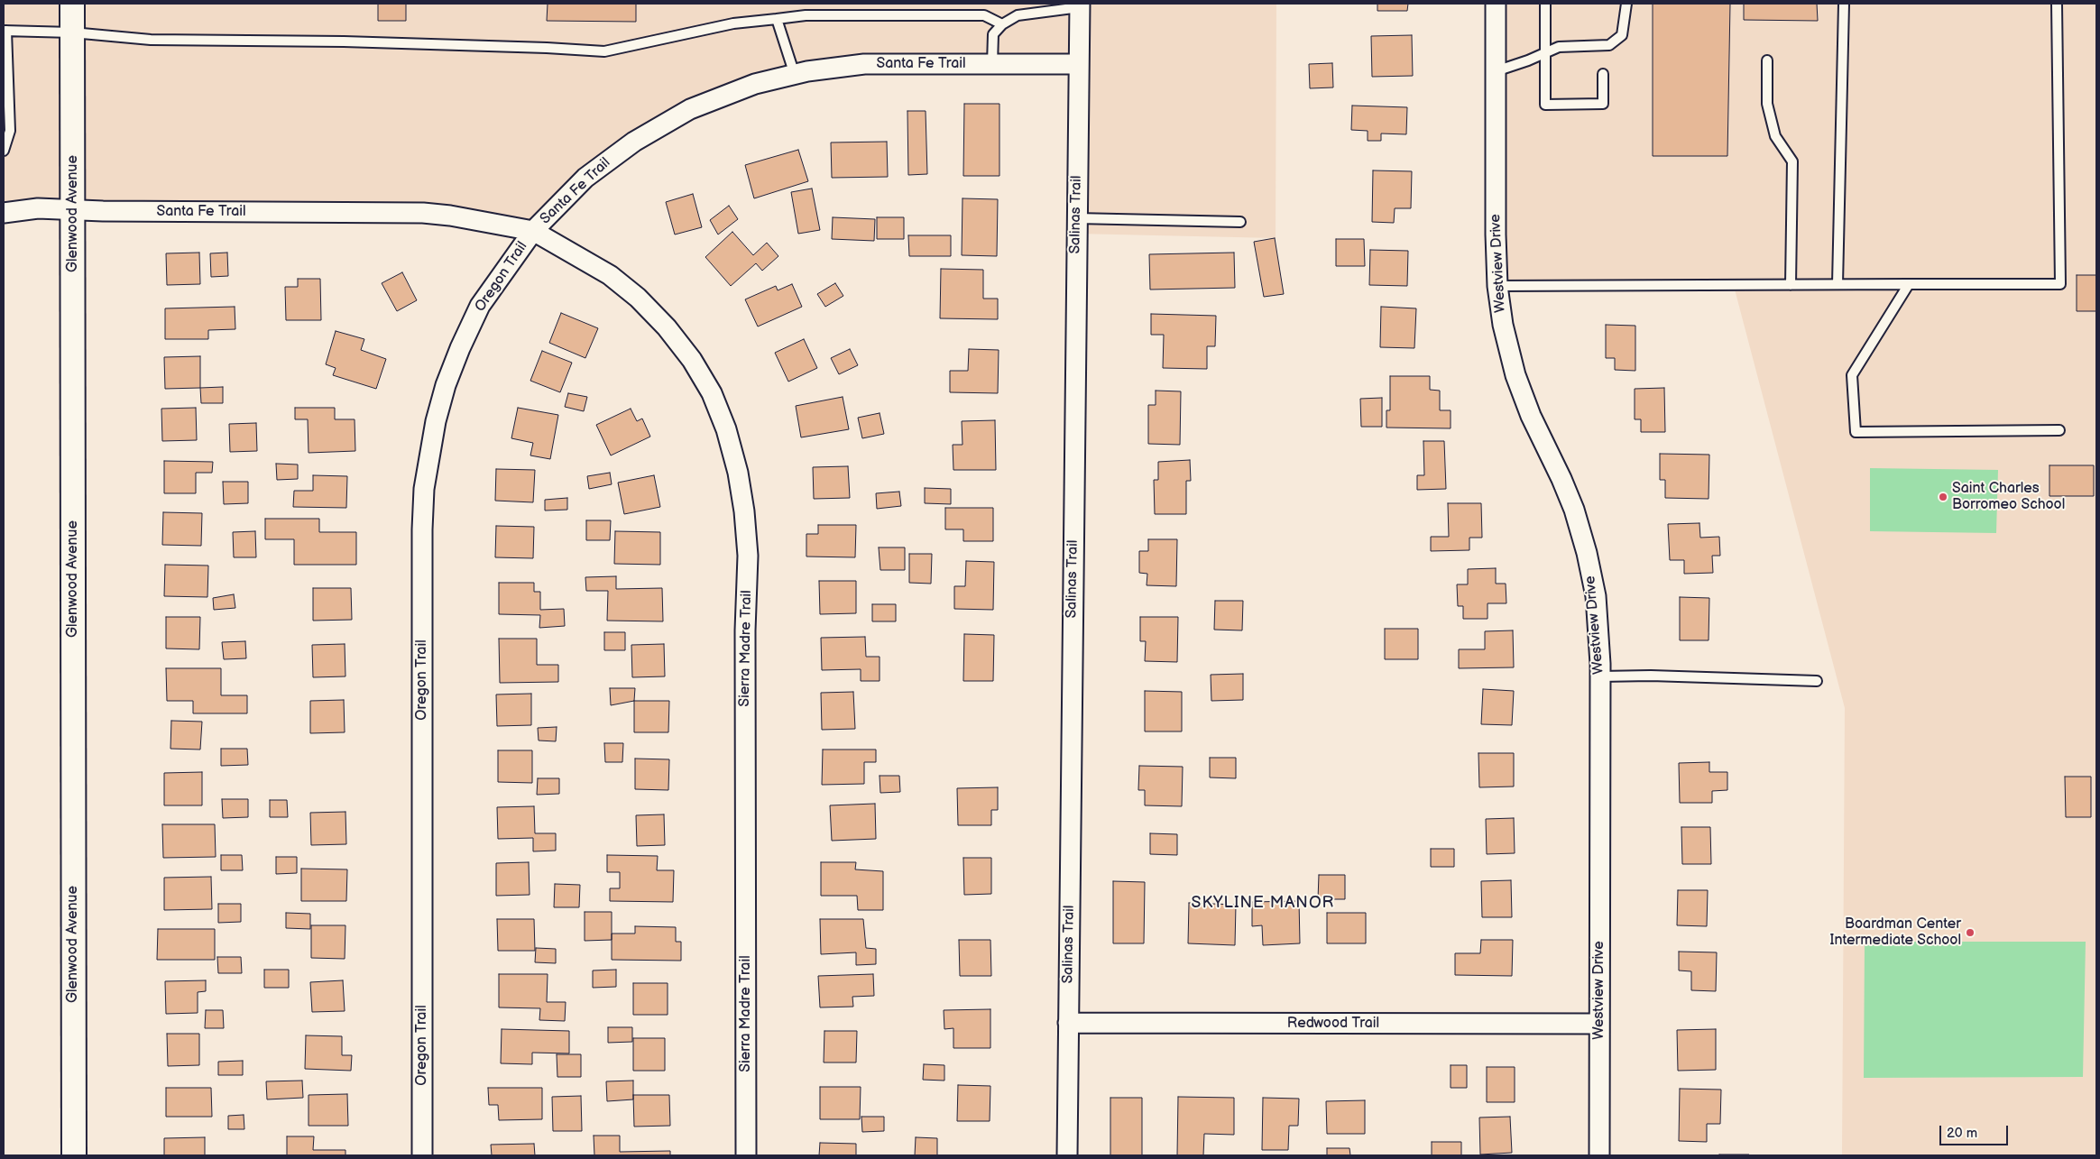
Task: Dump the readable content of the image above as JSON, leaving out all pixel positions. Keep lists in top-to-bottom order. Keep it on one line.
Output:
{"streets":{"street":["Santa Fe Trail","Glenwood Avenue","Salinas Trail","Westview Drive","Oregon Trail","Sierra Madre Trail","Redwood Trail"]},"crossings":[["Santa Fe Trail","Glenwood Avenue"],["Santa Fe Trail","Salinas Trail"],["Santa Fe Trail","Oregon Trail"],["Santa Fe Trail","Sierra Madre Trail"],["Salinas Trail","Redwood Trail"],["Westview Drive","Redwood Trail"],["Oregon Trail","Sierra Madre Trail"]],"districts":["SKYLINE MANOR"],"places":["Saint Charles Borromeo School","Boardman Center Intermediate School"],"scale_bar":"20 m"}
